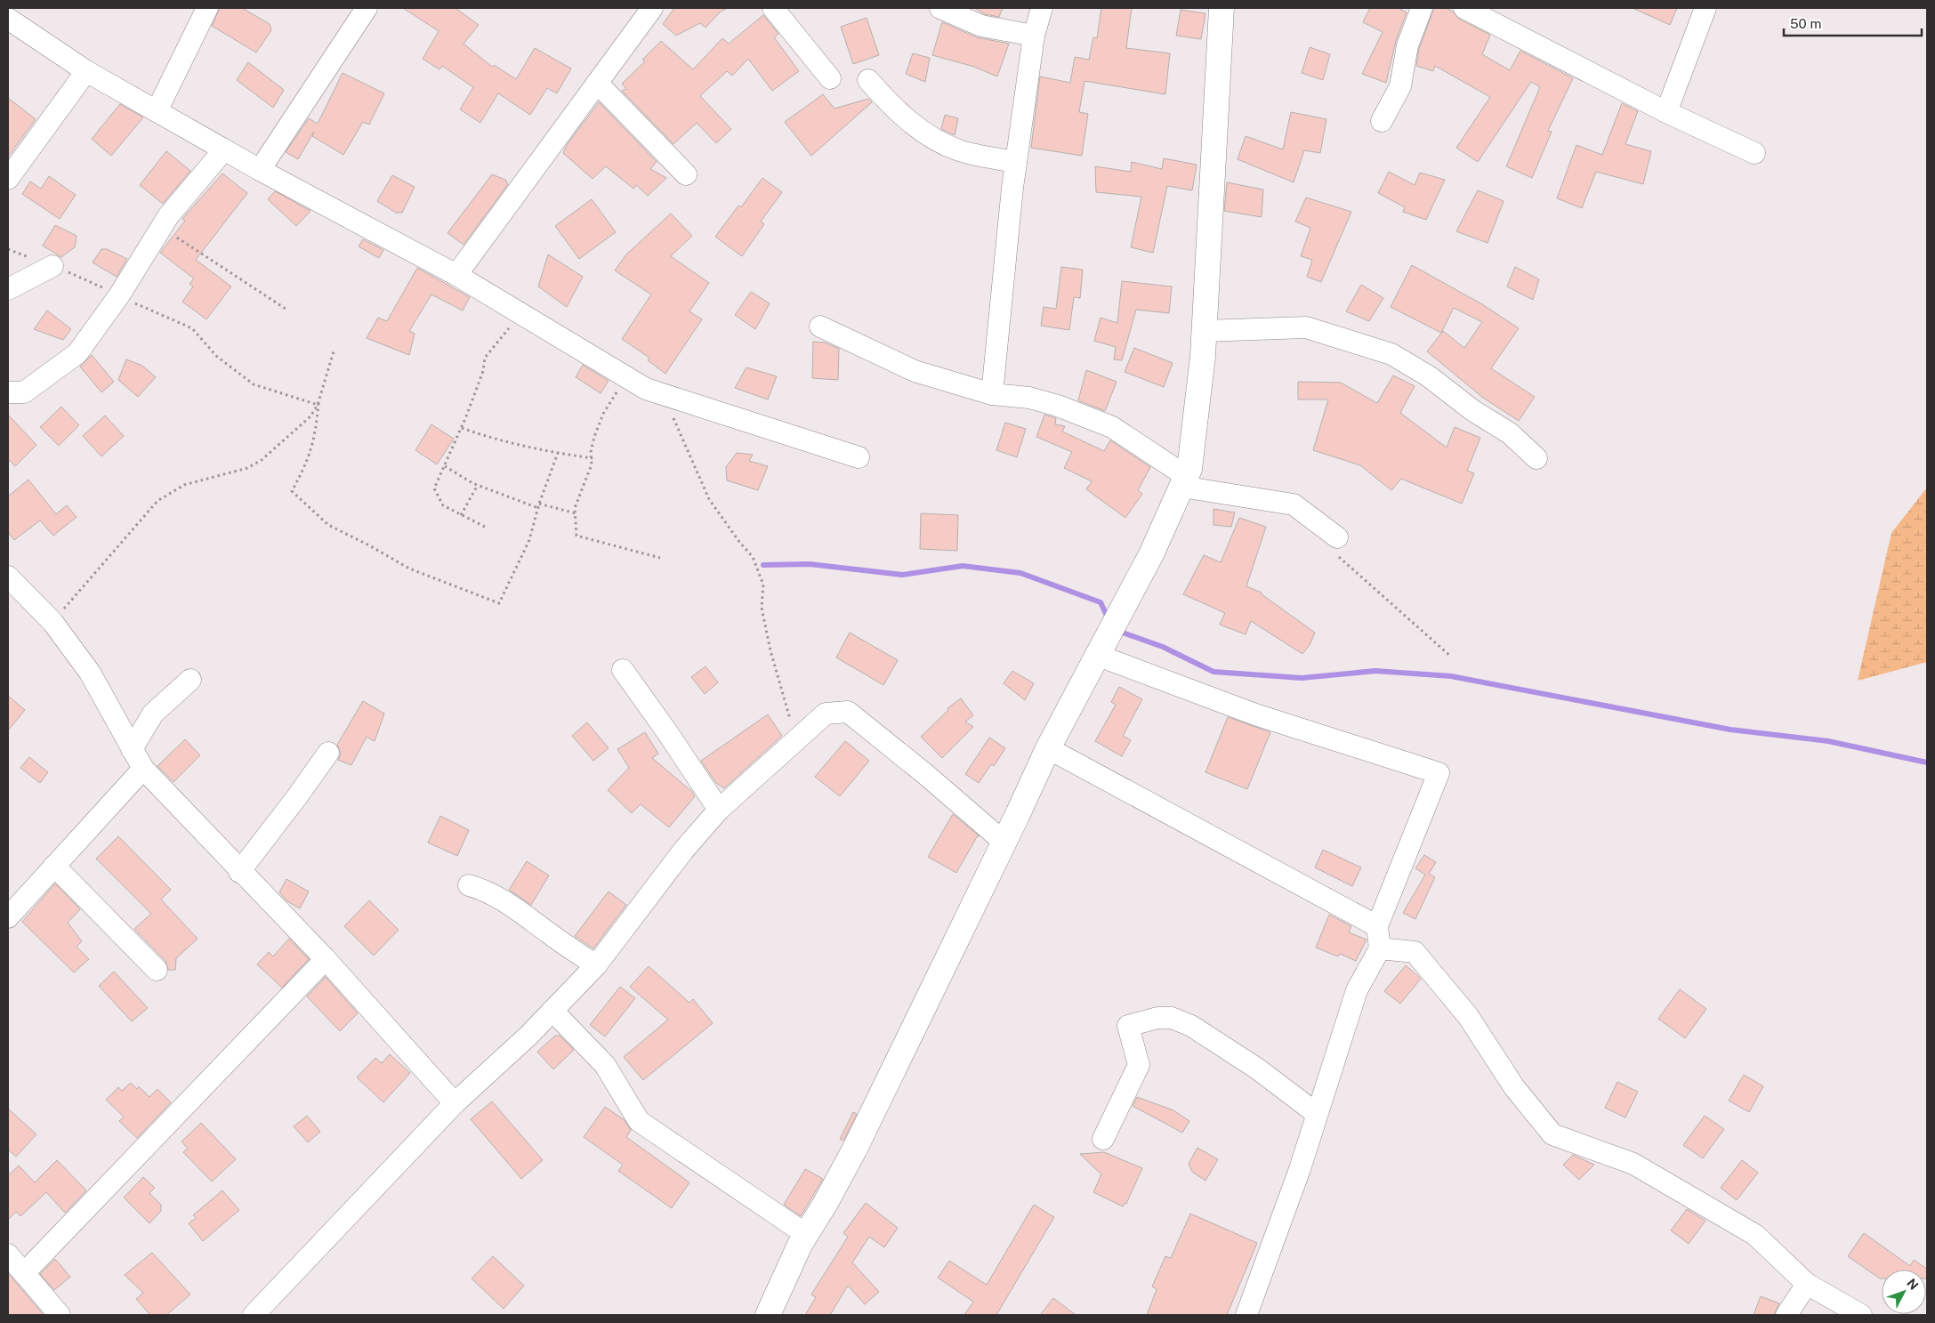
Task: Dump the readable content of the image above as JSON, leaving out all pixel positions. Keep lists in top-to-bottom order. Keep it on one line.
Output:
{"scale_bar":"50 m","north":"top right"}
